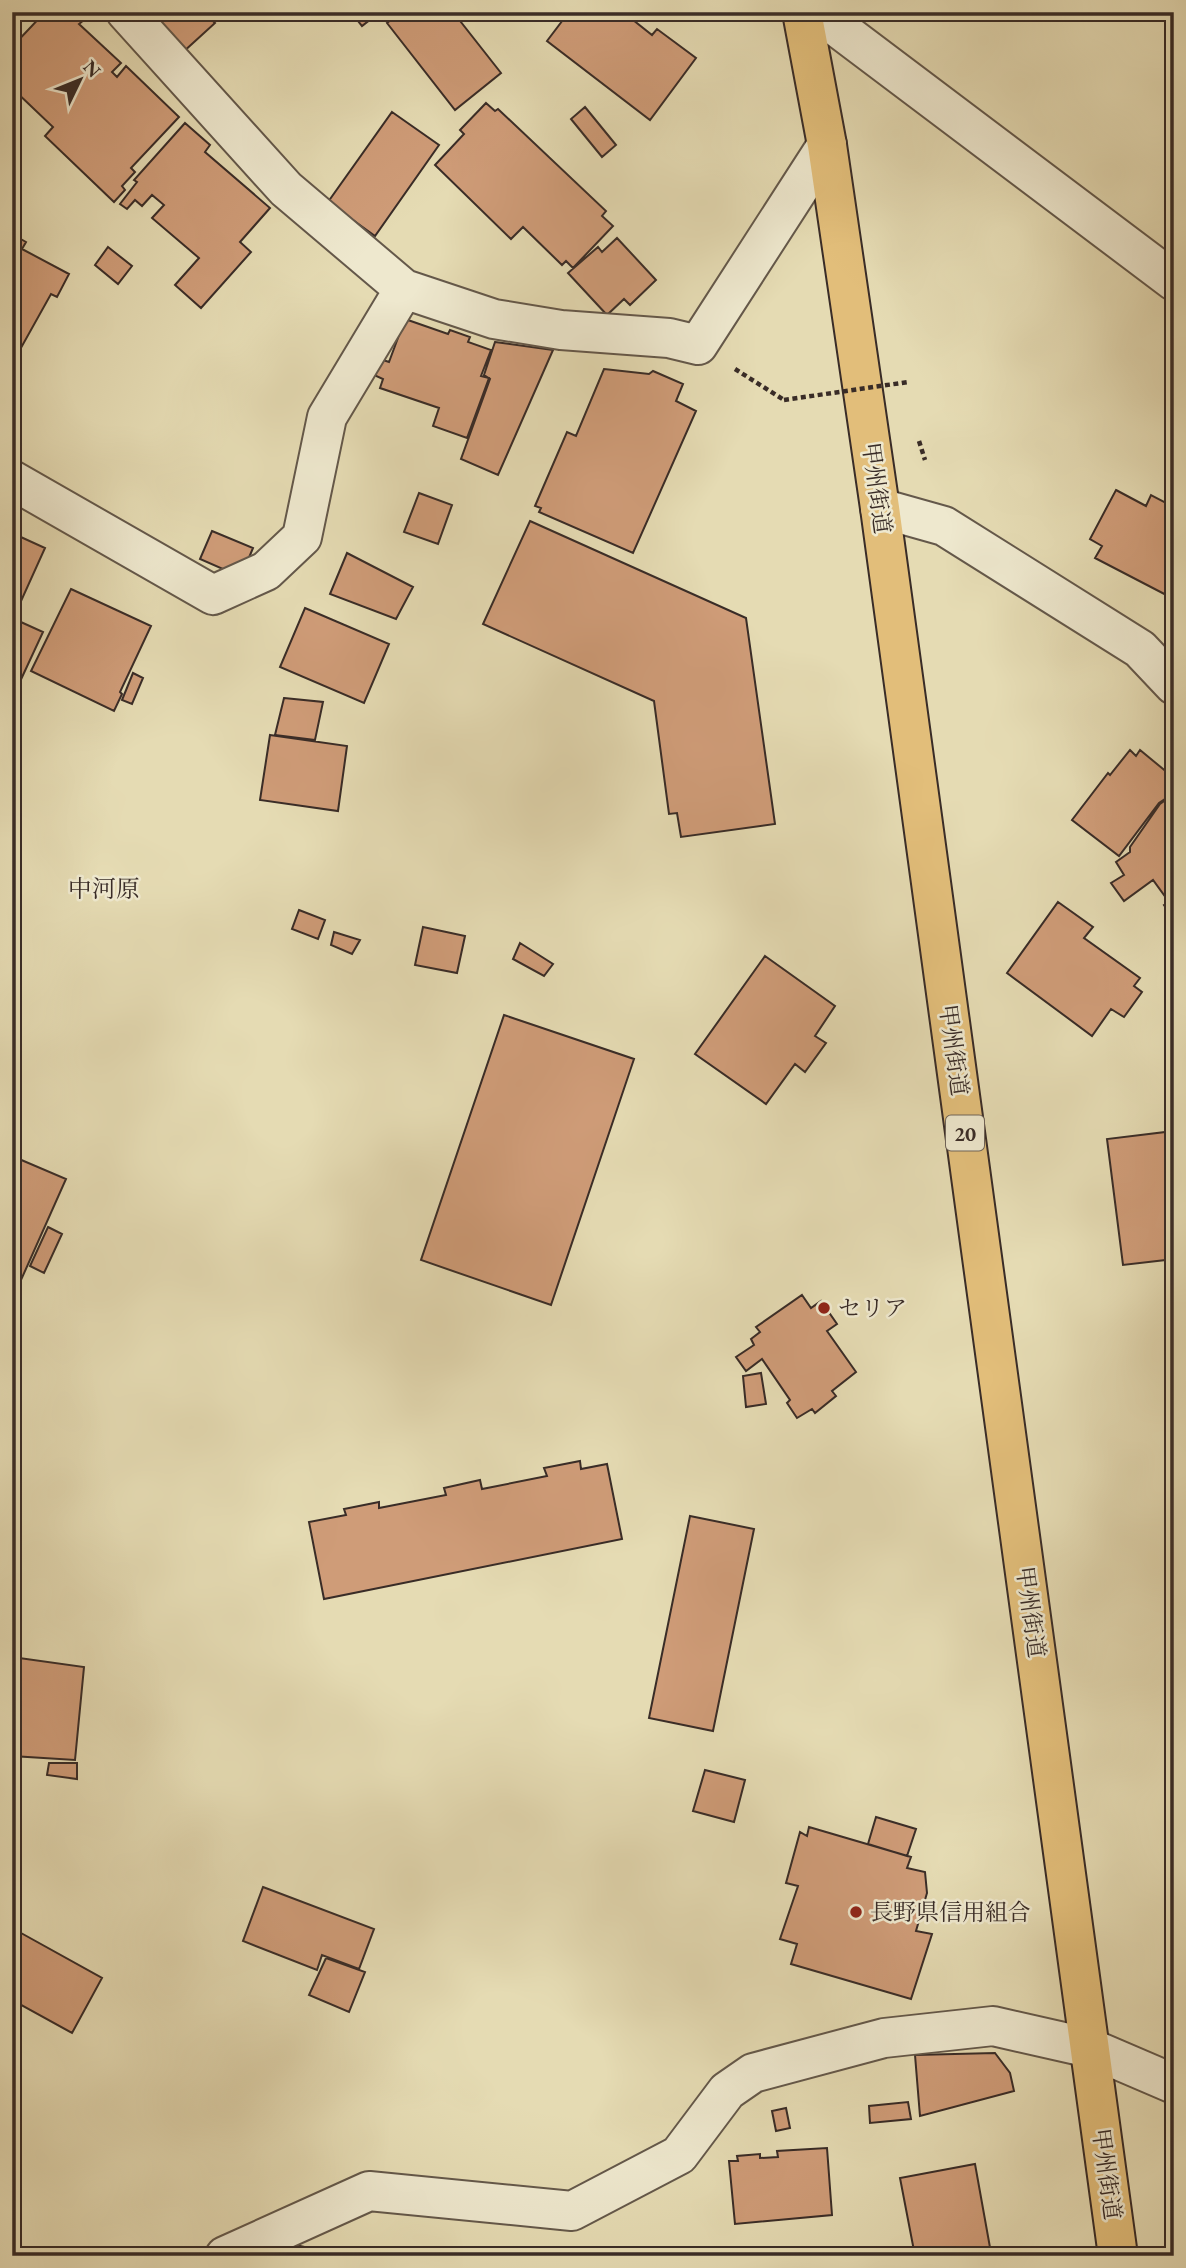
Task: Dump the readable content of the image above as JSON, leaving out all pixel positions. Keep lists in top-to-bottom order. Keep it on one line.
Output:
{"streets":{"highway":["甲州街道","20"]},"districts":["中河原"],"places":["セリア","長野県信用組合"],"north":"top right"}
